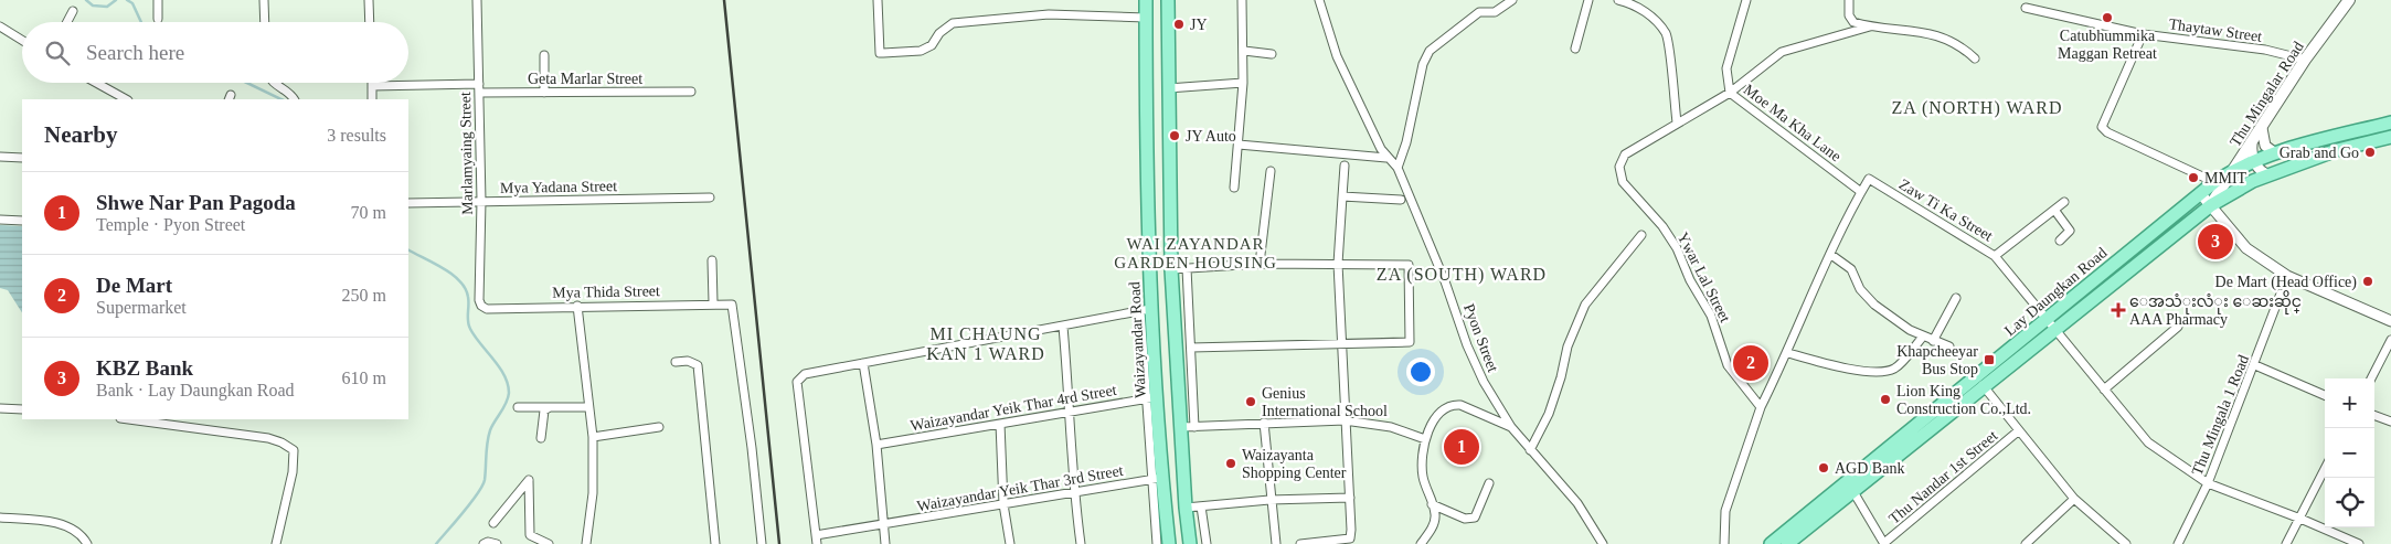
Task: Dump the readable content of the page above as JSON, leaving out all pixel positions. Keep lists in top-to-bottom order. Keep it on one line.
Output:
{"streets":{"main road":["Thu Mingalar Road","Lay Daungkan Road","Waizayandar Road"],"street":["Thaytaw Street","Geta Marlar Street","Moe Ma Kha Lane","Marlamyaing Street","Mya Yadana Street","Zaw Ti Ka Street","Ywar Lal Street","Mya Thida Street","Pyon Street","Waizayandar Yeik Thar 4rd Street","Thu Mingala 1 Road","Thu Nandar 1st Street","Waizayandar Yeik Thar 3rd Street"]},"crossings":[["Thaytaw Street","Thu Mingalar Road"],["Geta Marlar Street","Marlamyaing Street"],["Thu Mingalar Road","Lay Daungkan Road"],["Moe Ma Kha Lane","Zaw Ti Ka Street"],["Marlamyaing Street","Mya Yadana Street"],["Marlamyaing Street","Mya Thida Street"],["Zaw Ti Ka Street","Lay Daungkan Road"],["Zaw Ti Ka Street","Thu Mingala 1 Road"],["Waizayandar Road","Waizayandar Yeik Thar 4rd Street"],["Waizayandar Road","Waizayandar Yeik Thar 3rd Street"]],"districts":["ZA (NORTH) WARD","WAI ZAYANDAR GARDEN HOUSING","ZA (SOUTH) WARD","MI CHAUNG KAN 1 WARD"],"places":{"other":["Catubhummika Maggan Retreat","JY","JY Auto","Grab and Go","MMIT","De Mart (Head Office)","Lion King Construction Co.,Ltd.","Genius International School","Waizayanta Shopping Center","AGD Bank"],"health":["ေအသံုးလံုး ေဆးဆိုင္ AAA Pharmacy"],"transit":["Khapcheeyar Bus Stop"]},"page":{"search":"Search here","heading":["Nearby","3 results"],"list":[{"mark":"1","name":"Shwe Nar Pan Pagoda","note":"Temple · Pyon Street","value":"70 m"},{"mark":"2","name":"De Mart","note":"Supermarket","value":"250 m"},{"mark":"3","name":"KBZ Bank","note":"Bank · Lay Daungkan Road","value":"610 m"}],"pins":["3","2","1"],"map_buttons":["+","−"]}}
